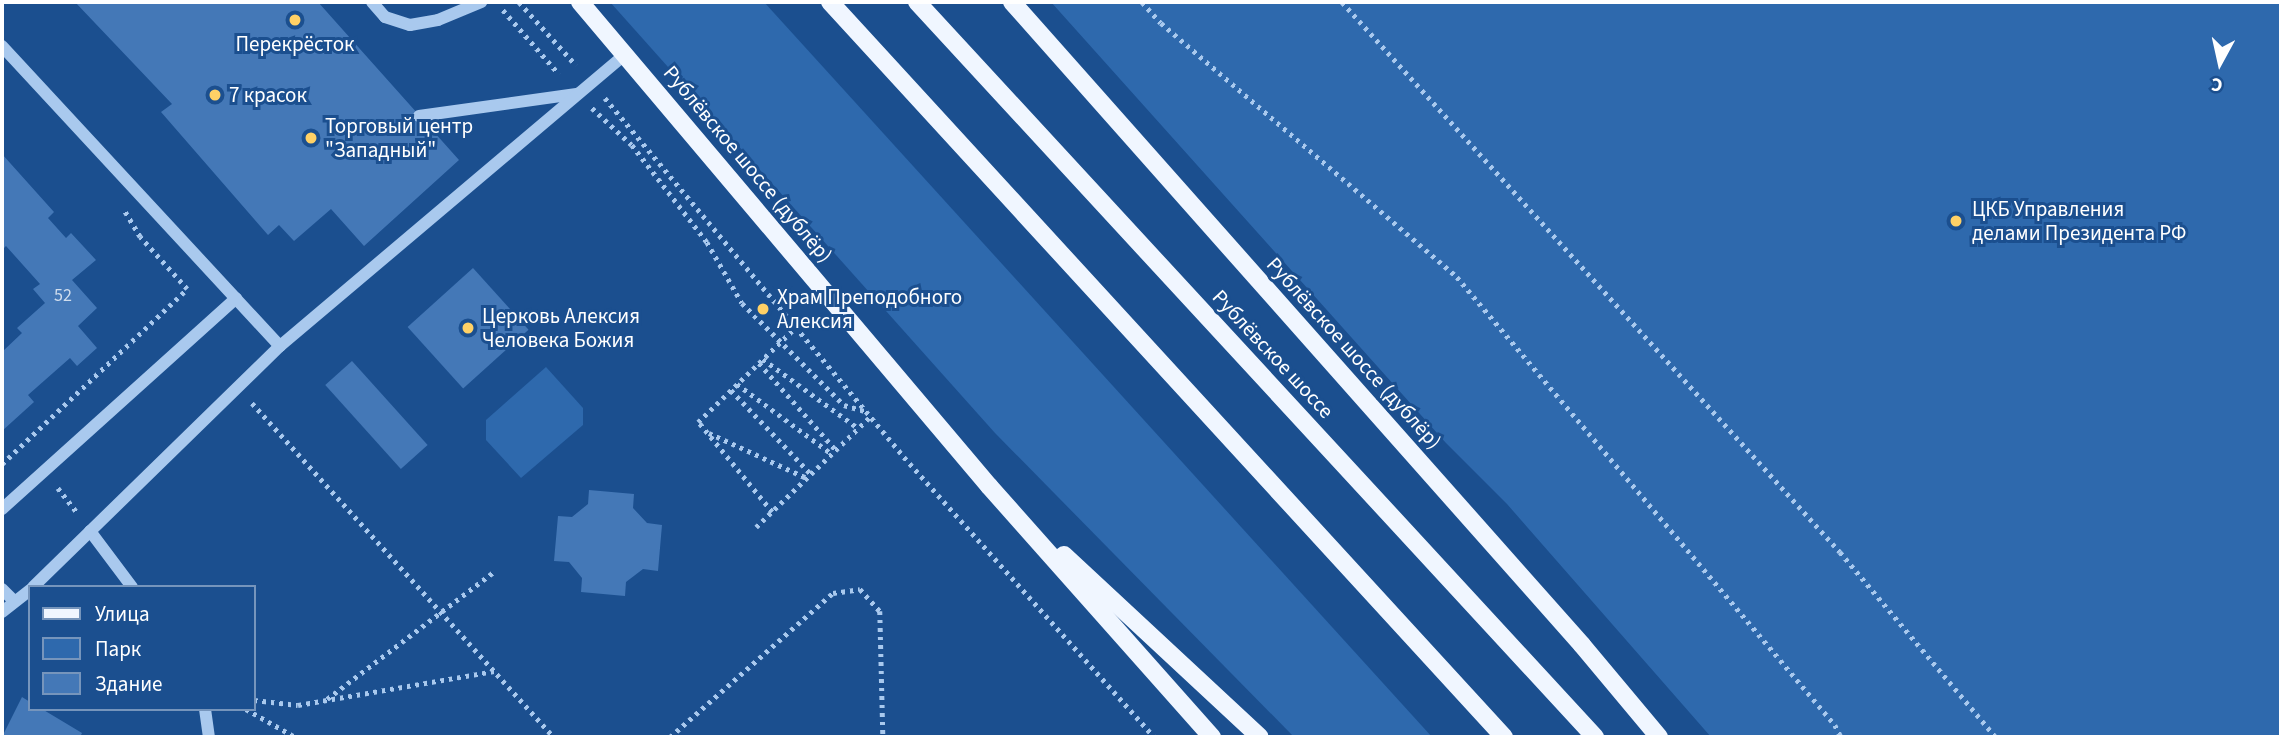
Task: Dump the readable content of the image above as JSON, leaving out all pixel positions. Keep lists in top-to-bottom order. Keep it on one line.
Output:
{"streets":{"main road":["Рублёвское шоссе (дублёр)","Рублёвское шоссе"]},"places":["Перекрёсток","7 красок","Торговый центр \"Западный\"","ЦКБ Управления делами Президента РФ","Храм Преподобного Алексия","Церковь Алексия Человека Божия"],"house_numbers":["52"],"legend":["Улица","Парк","Здание"],"north":"bottom"}
